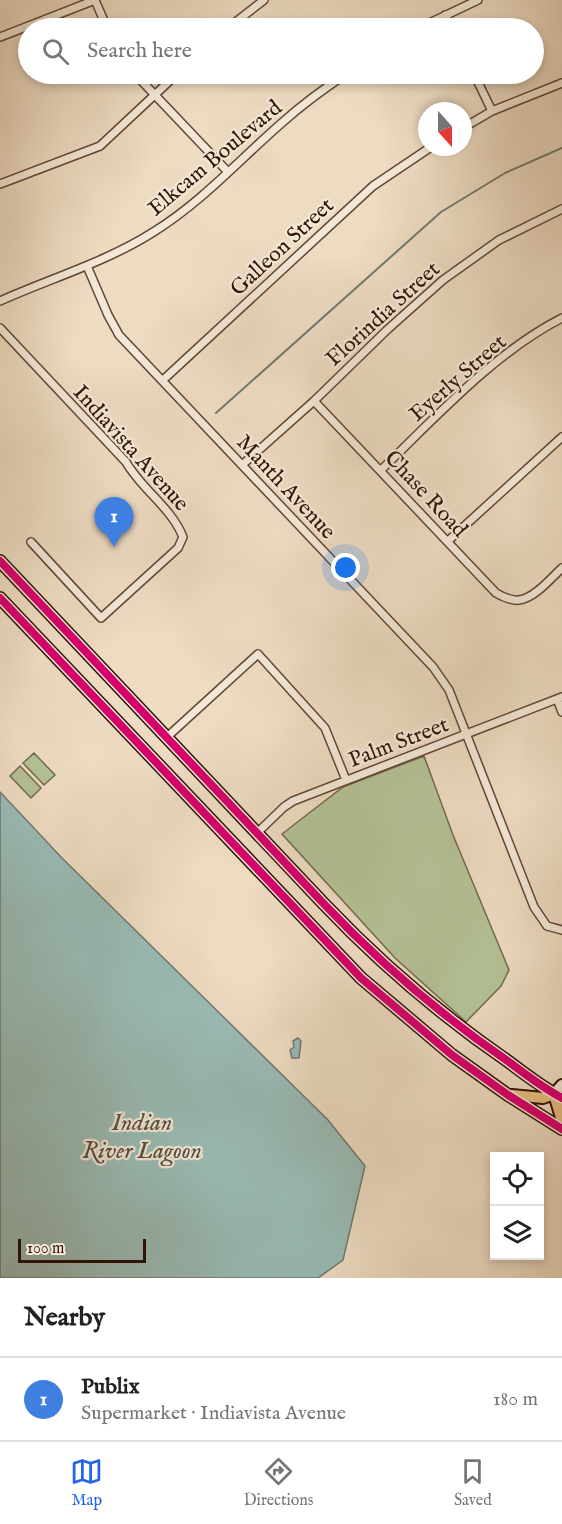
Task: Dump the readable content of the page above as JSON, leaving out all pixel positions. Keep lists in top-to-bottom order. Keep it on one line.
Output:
{"streets":{"street":["Elkcam Boulevard","Galleon Street","Florindia Street","Eyerly Street","Indiavista Avenue","Manth Avenue","Chase Road","Palm Street"]},"crossings":[["Elkcam Boulevard","Manth Avenue"],["Galleon Street","Manth Avenue"],["Florindia Street","Manth Avenue"],["Florindia Street","Chase Road"],["Eyerly Street","Chase Road"],["Manth Avenue","Palm Street"]],"water":["Indian River Lagoon"],"scale_bar":"100 m","north":"bottom","page":{"search":"Search here","pins":"1","scale":"100 m","heading":"Nearby","list":[{"mark":"1","name":"Publix","note":"Supermarket · Indiavista Avenue","value":"180 m"}],"nav":["Map","Directions","Saved"]}}
